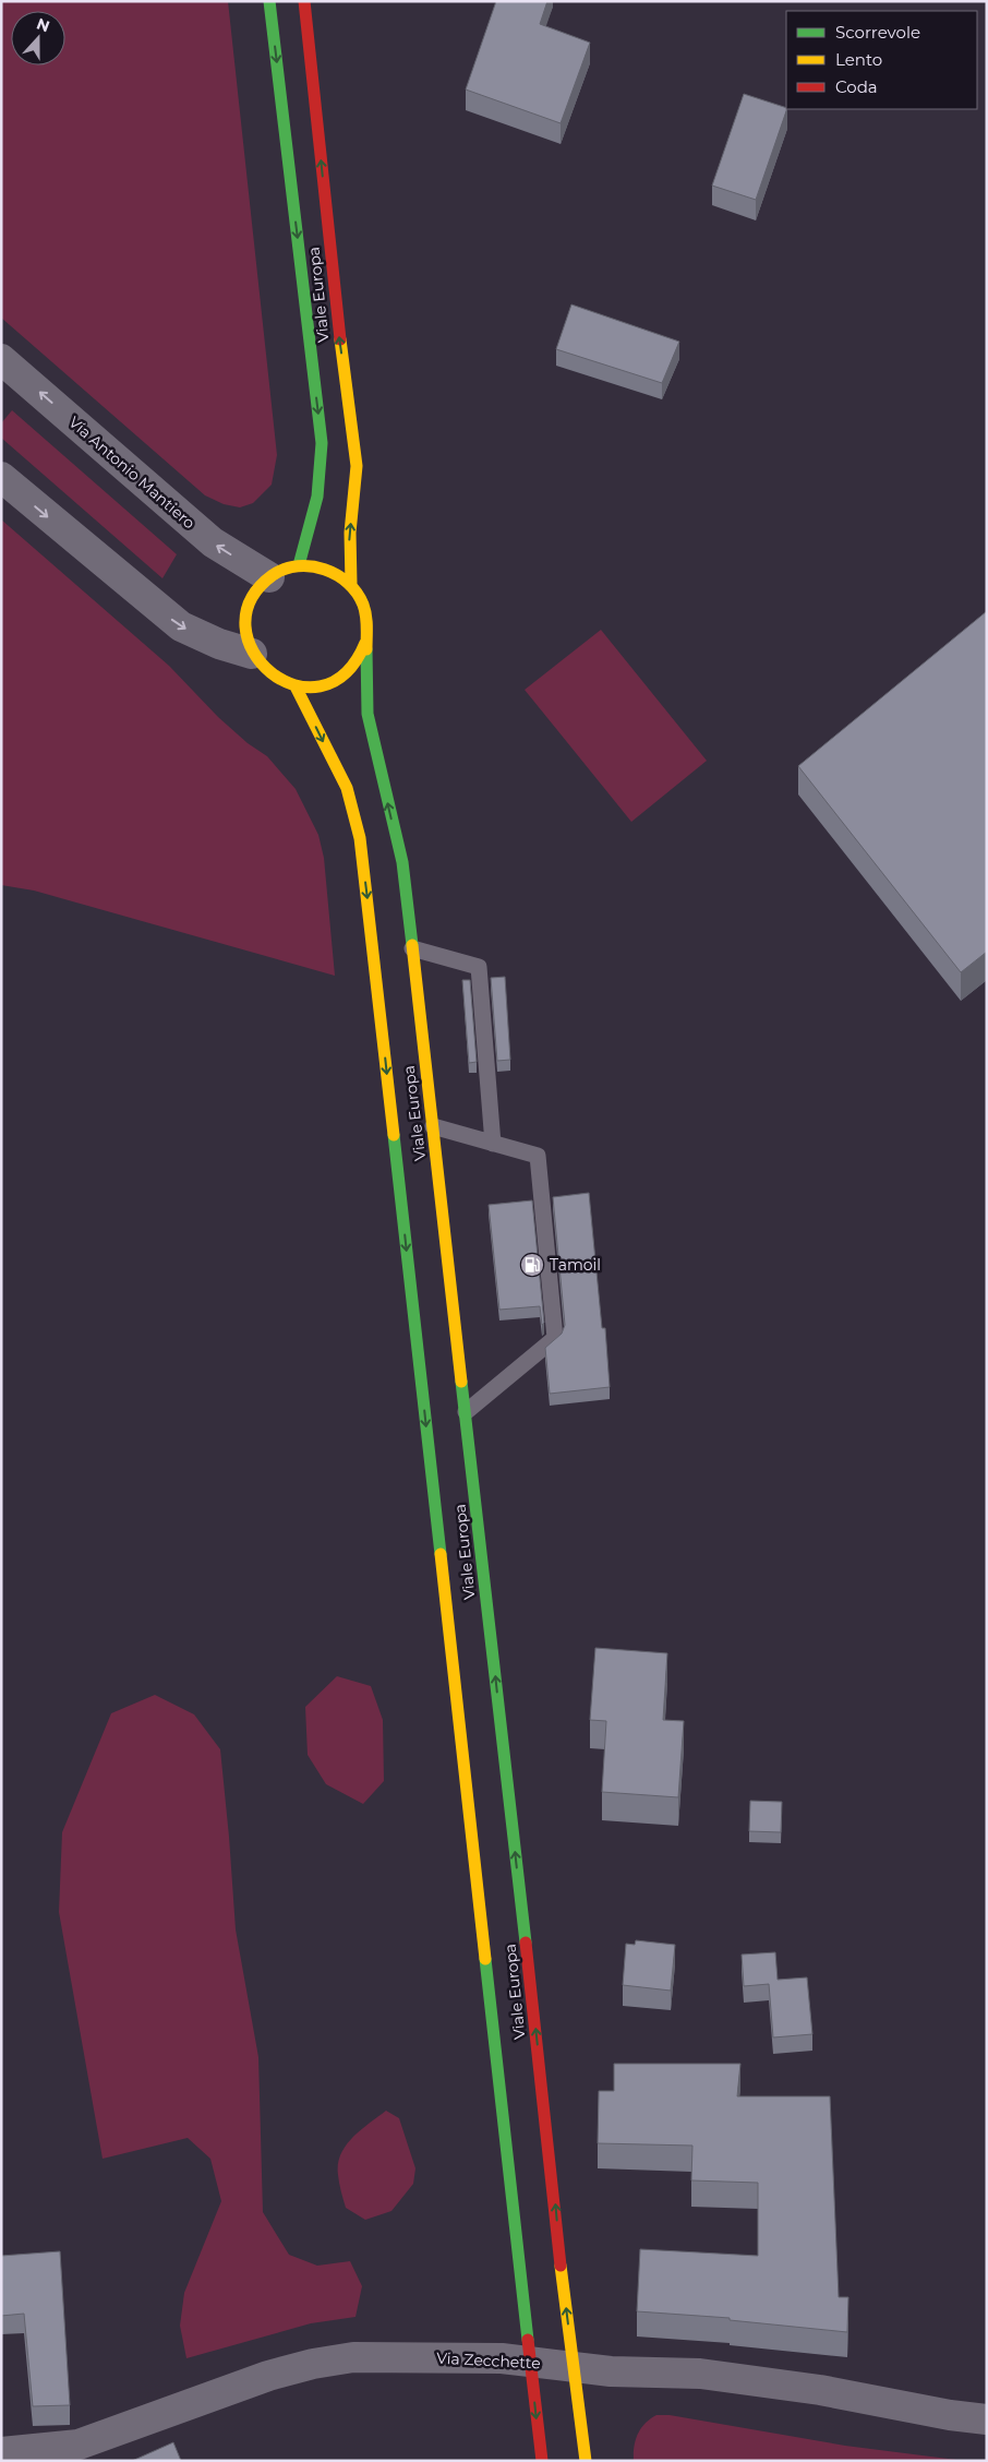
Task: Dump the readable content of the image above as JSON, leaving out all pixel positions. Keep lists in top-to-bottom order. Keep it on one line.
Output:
{"streets":{"main road":["Viale Europa"],"street":["Via Antonio Mantiero","Via Zecchette"]},"crossings":[["Viale Europa","Via Antonio Mantiero"],["Viale Europa","Via Zecchette"]],"places":{"fuel station":["Tamoil"]},"legend":["Scorrevole","Lento","Coda"],"north":"top"}
